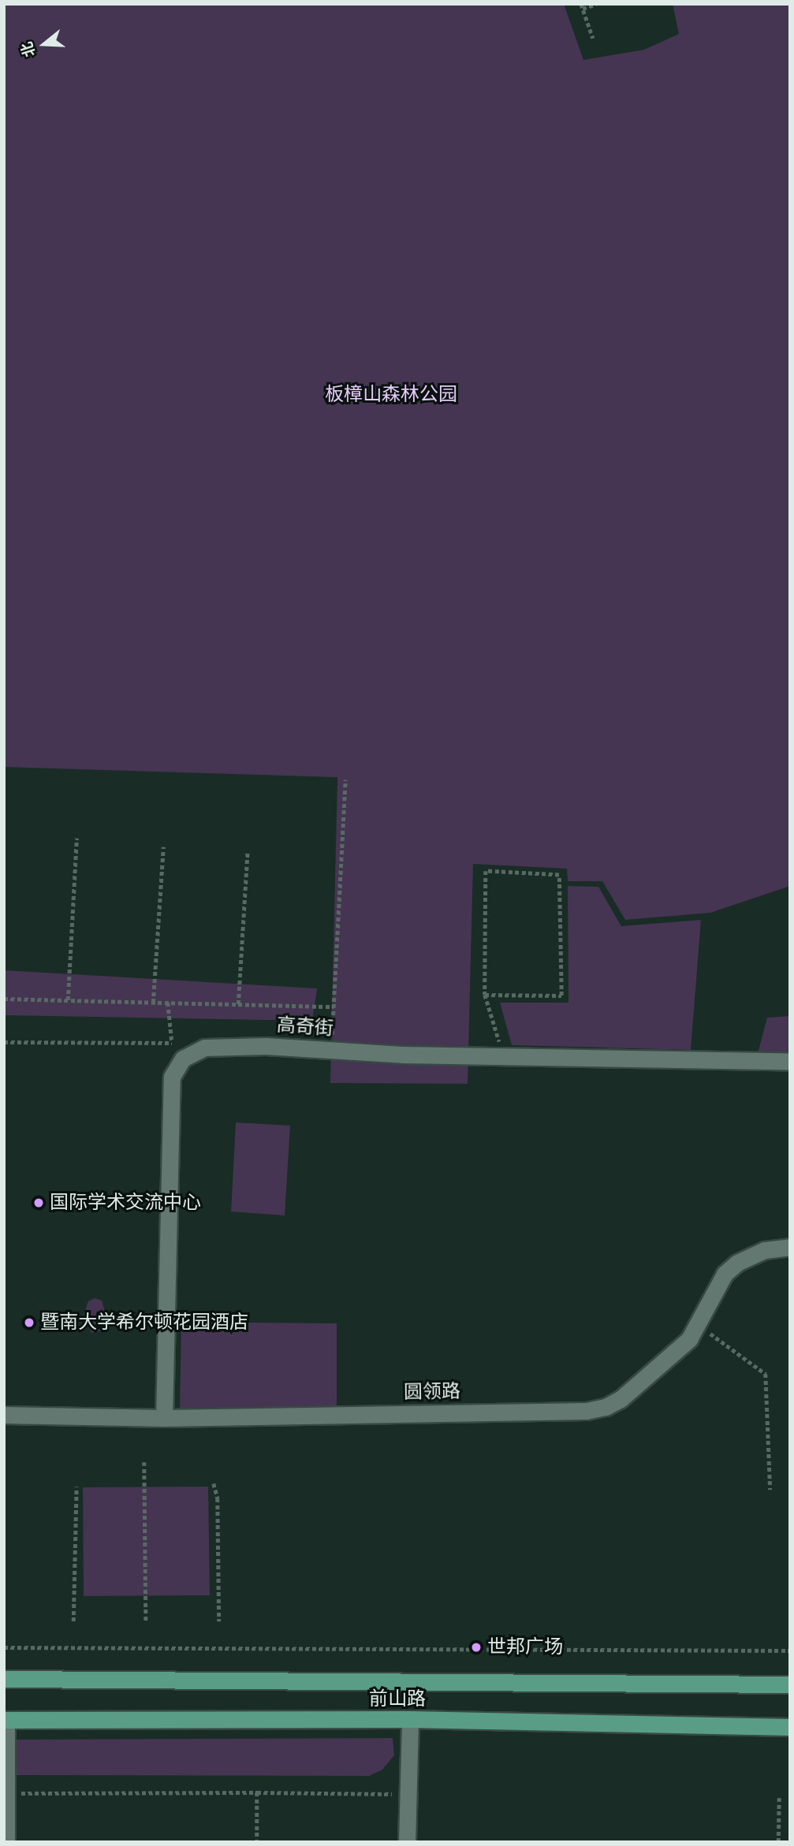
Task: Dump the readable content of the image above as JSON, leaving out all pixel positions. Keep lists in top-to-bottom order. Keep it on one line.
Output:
{"streets":{"main road":["前山路"],"lane":["高奇街","圆领路"]},"parks":["板樟山森林公园"],"places":["国际学术交流中心","暨南大学希尔顿花园酒店","世邦广场"],"north":"left"}
